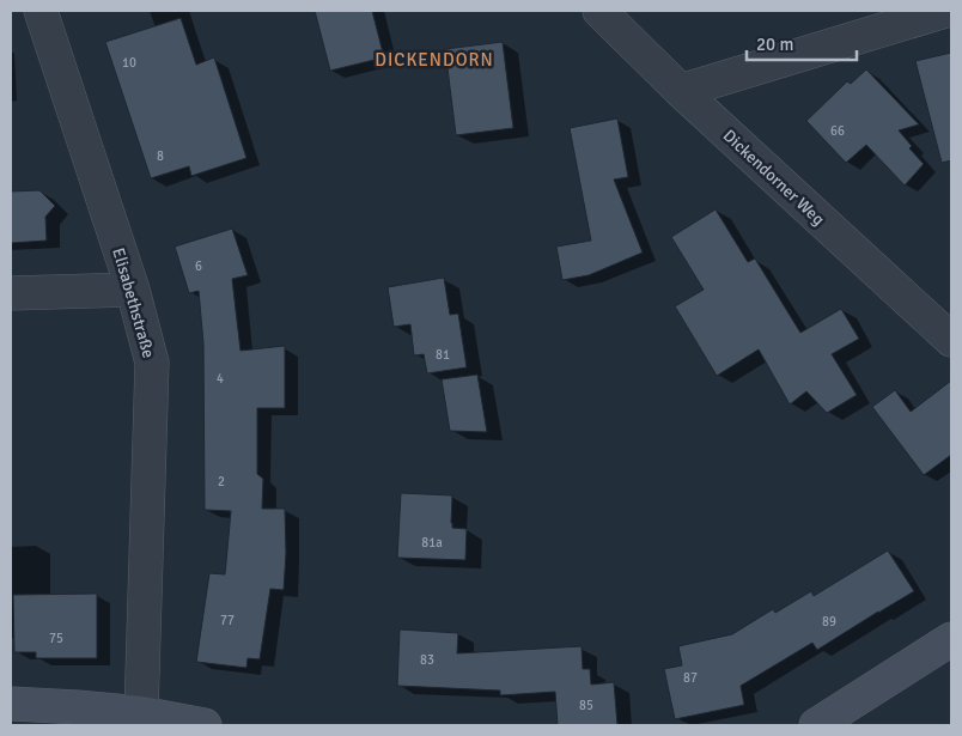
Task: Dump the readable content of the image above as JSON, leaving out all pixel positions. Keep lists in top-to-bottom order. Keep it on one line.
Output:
{"streets":{"street":["Dickendorner Weg","Elisabethstraße"]},"districts":["DICKENDORN"],"house_numbers":["10","66","8","6","81","4","2","81a","77","89","75","83","87","85"],"scale_bar":"20 m"}
